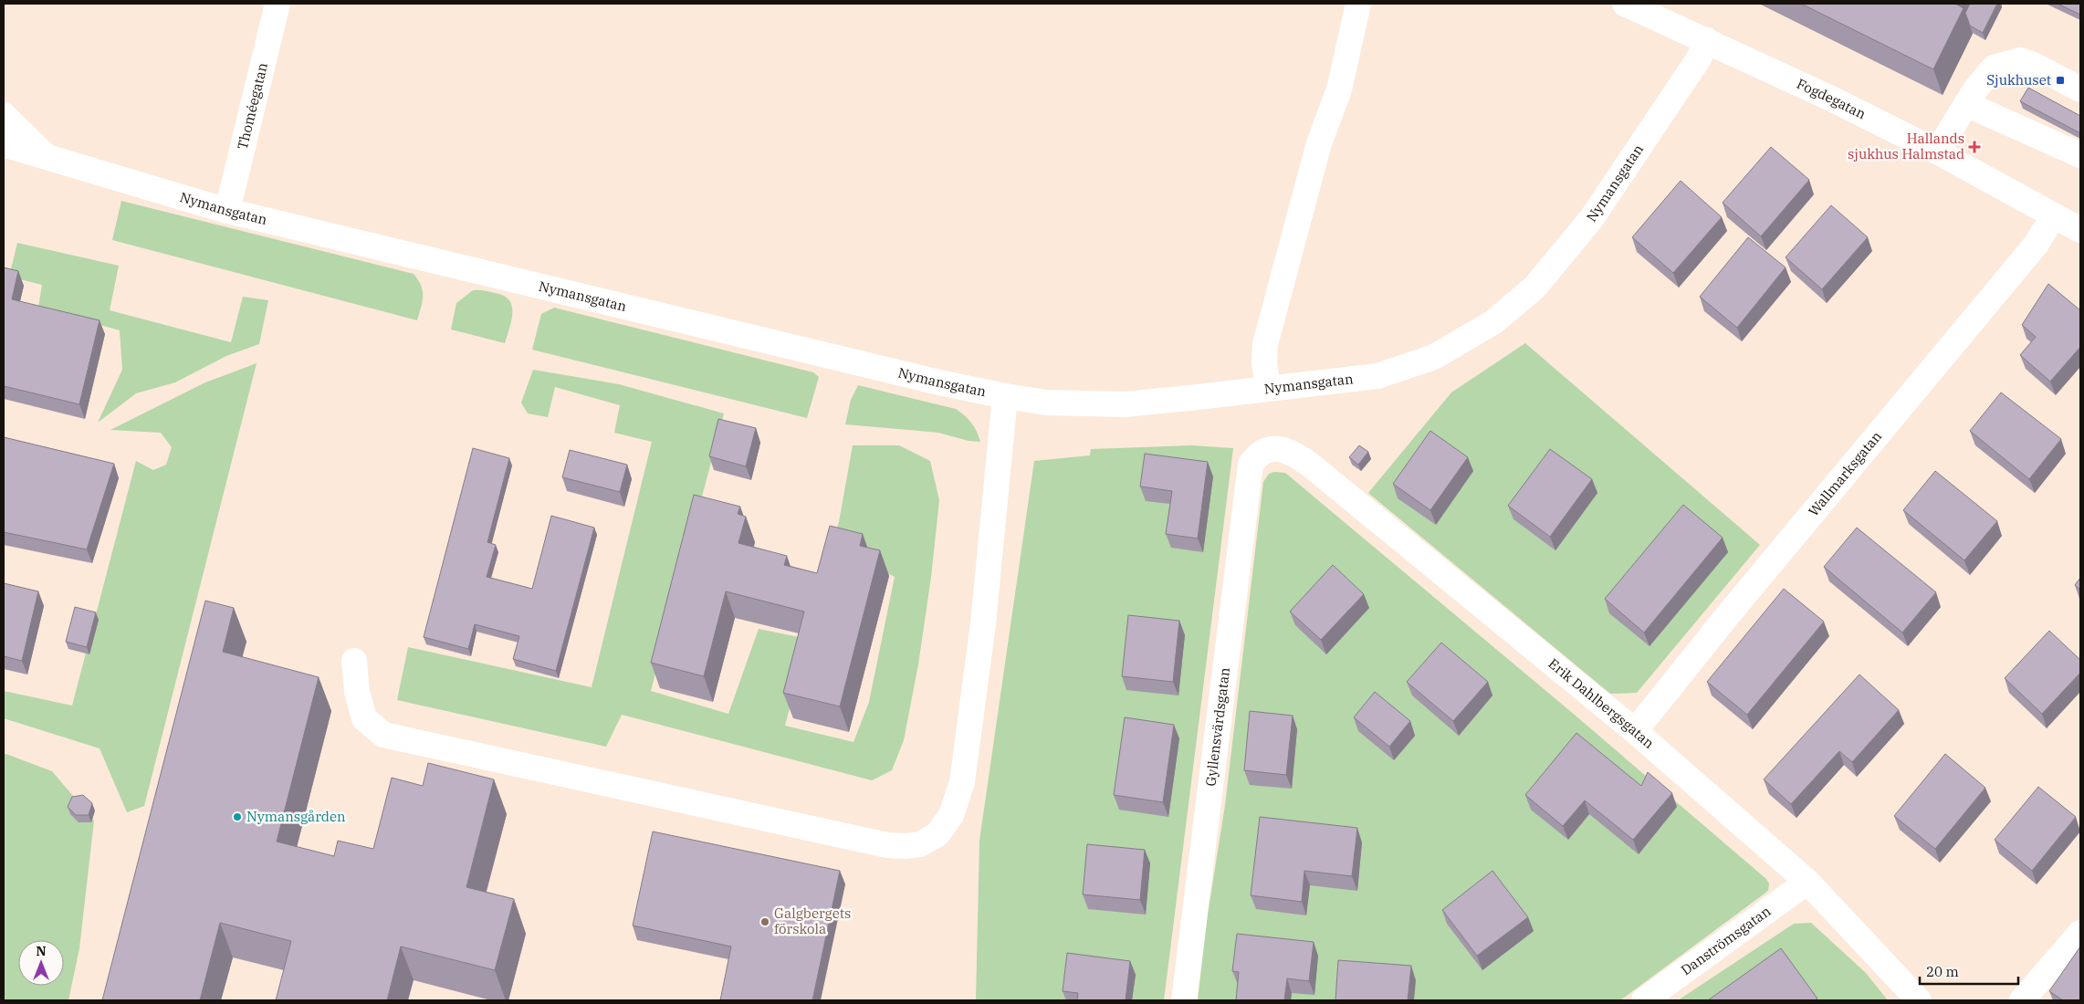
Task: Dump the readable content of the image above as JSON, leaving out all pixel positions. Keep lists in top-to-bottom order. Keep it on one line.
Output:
{"streets":{"street":["Fogdegatan","Thoméegatan","Nymansgatan","Wallmarksgatan","Erik Dahlbergsgatan","Gyllensvärdsgatan","Danströmsgatan"]},"crossings":[["Fogdegatan","Nymansgatan"],["Fogdegatan","Wallmarksgatan"],["Thoméegatan","Nymansgatan"],["Wallmarksgatan","Erik Dahlbergsgatan"],["Erik Dahlbergsgatan","Gyllensvärdsgatan"],["Erik Dahlbergsgatan","Danströmsgatan"]],"places":{"transit":["Sjukhuset"],"health":["Hallands sjukhus Halmstad"],"other":["Nymansgården","Galgbergets förskola"]},"scale_bar":"20 m","north":"top"}
